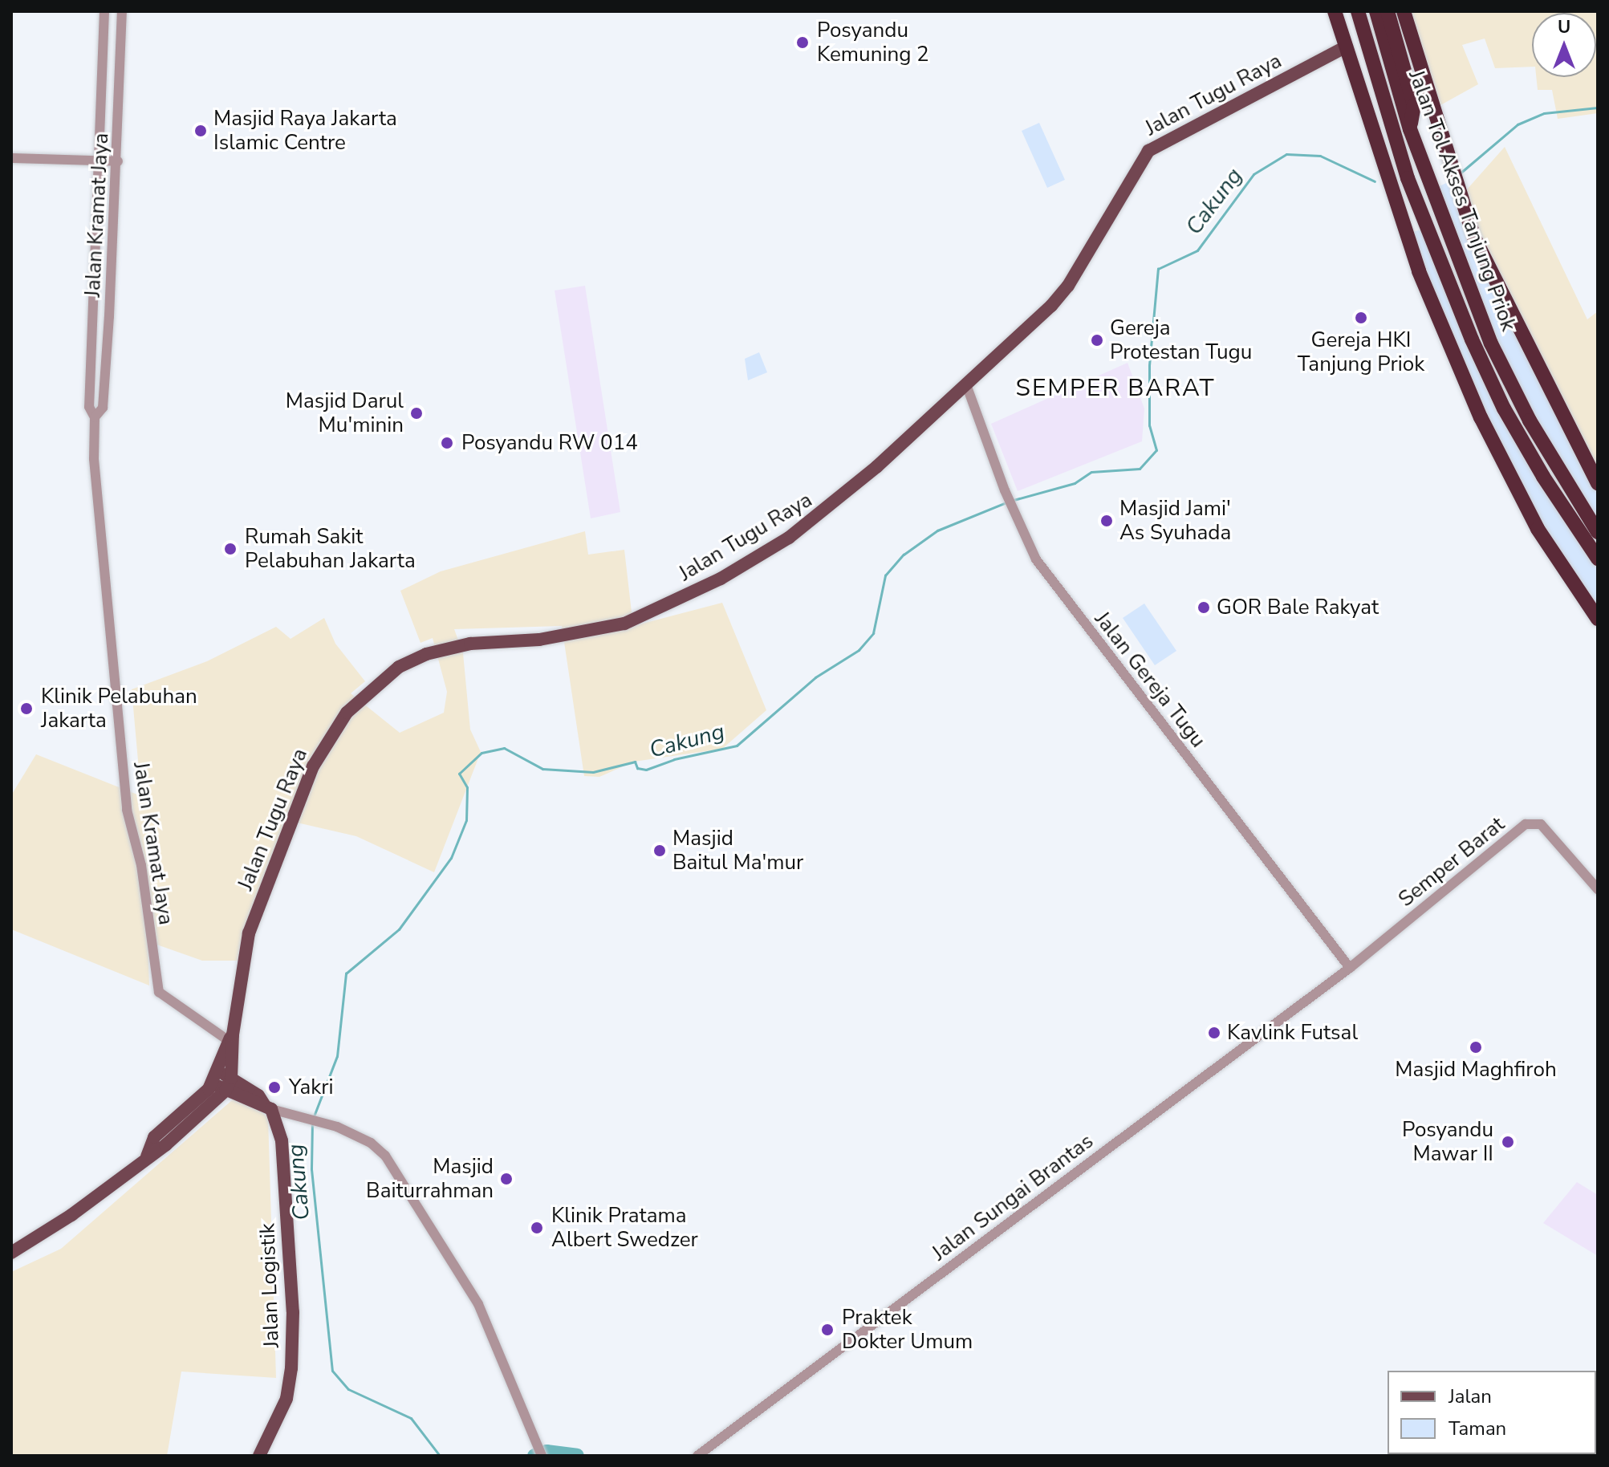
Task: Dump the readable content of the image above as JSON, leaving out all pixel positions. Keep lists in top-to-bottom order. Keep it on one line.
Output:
{"streets":{"highway":["Jalan Tol Akses Tanjung Priok"],"main road":["Jalan Tugu Raya","Jalan Logistik"],"street":["Jalan Kramat Jaya","Jalan Gereja Tugu","Semper Barat","Jalan Sungai Brantas"]},"crossings":[["Jalan Tugu Raya","Jalan Kramat Jaya"],["Jalan Tugu Raya","Jalan Gereja Tugu"],["Jalan Gereja Tugu","Semper Barat"],["Jalan Gereja Tugu","Jalan Sungai Brantas"],["Semper Barat","Jalan Sungai Brantas"]],"districts":["SEMPER BARAT"],"water":["Cakung"],"places":["Posyandu Kemuning 2","Masjid Raya Jakarta Islamic Centre","Gereja HKI Tanjung Priok","Gereja Protestan Tugu","Masjid Darul Mu'minin","Posyandu RW 014","Masjid Jami' As Syuhada","Rumah Sakit Pelabuhan Jakarta","GOR Bale Rakyat","Klinik Pelabuhan Jakarta","Masjid Baitul Ma'mur","Kavlink Futsal","Masjid Maghfiroh","Yakri","Posyandu Mawar II","Masjid Baiturrahman","Klinik Pratama Albert Swedzer","Praktek Dokter Umum"],"legend":["Jalan","Taman"],"north":"top"}
